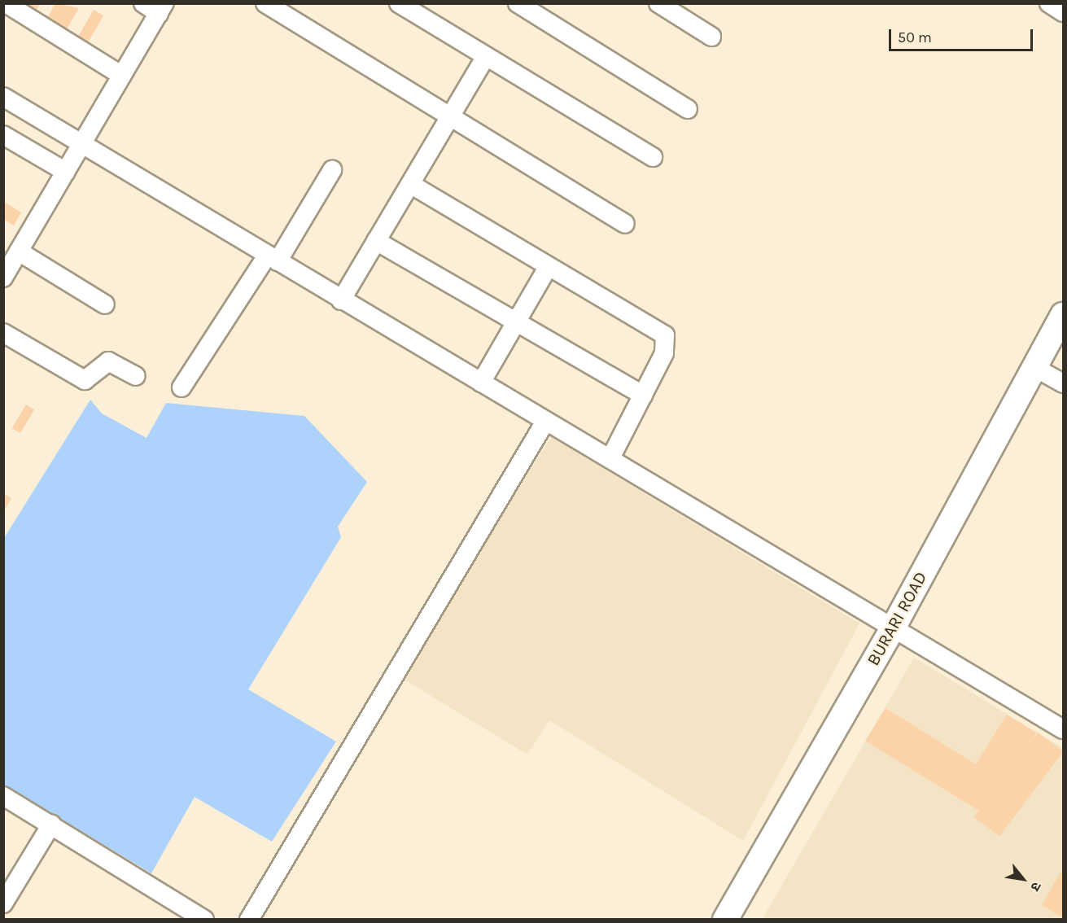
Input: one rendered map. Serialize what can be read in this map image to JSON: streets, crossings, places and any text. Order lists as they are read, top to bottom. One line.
{"streets":{"main road":["BURARI ROAD"]},"scale_bar":"50 m","north":"bottom right"}
